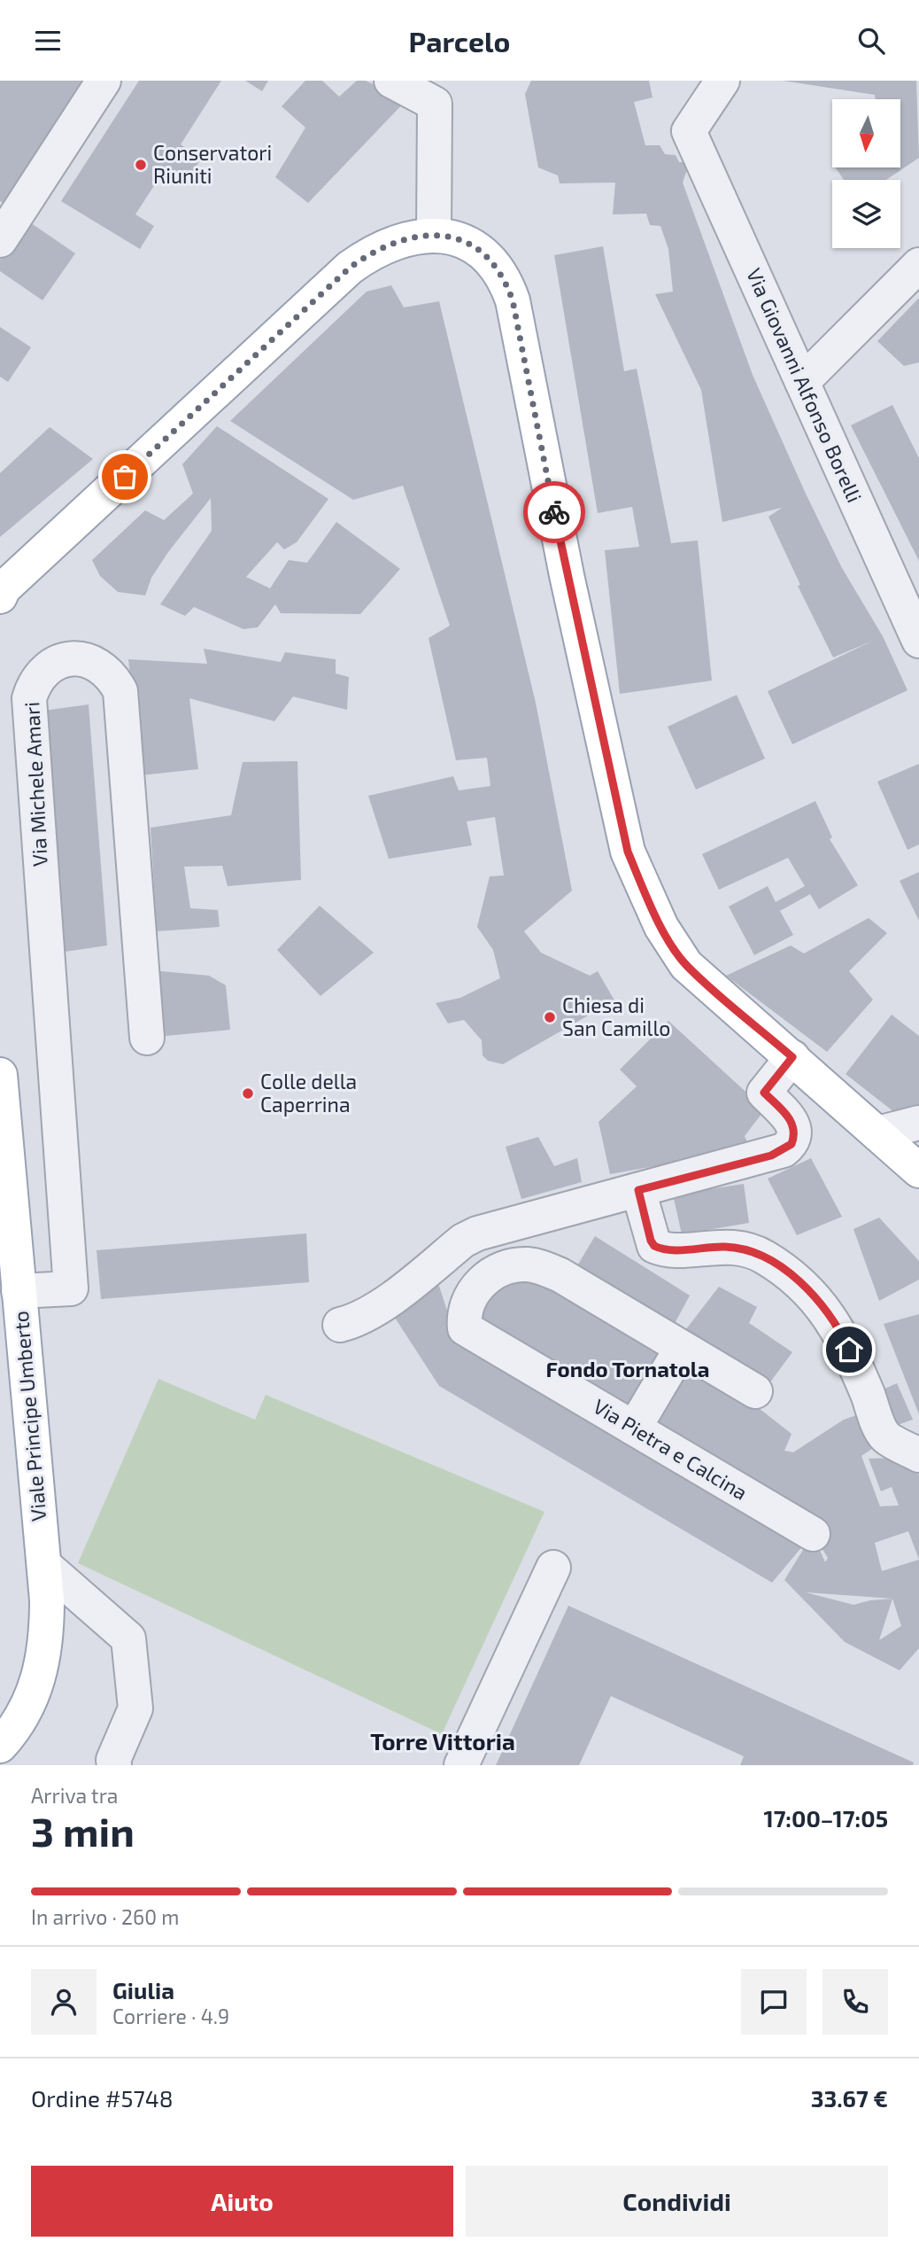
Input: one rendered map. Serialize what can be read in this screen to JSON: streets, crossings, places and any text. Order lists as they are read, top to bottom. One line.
{"streets":{"main road":["Viale Principe Umberto"],"street":["Via Giovanni Alfonso Borelli","Via Michele Amari","Via Pietra e Calcina"]},"crossings":[["Via Michele Amari","Viale Principe Umberto"]],"districts":["Fondo Tornatola","Torre Vittoria"],"places":["Conservatori Riuniti","Chiesa di San Camillo","Colle della Caperrina"],"north":"bottom","page":{"header":"Parcelo","heading":["3 min","Arriva tra","17:00–17:05"],"panel":["Giulia","Corriere · 4.9","Ordine #5748","33.67 €"],"bar":"In arrivo · 260 m","buttons":["Aiuto","Condividi"]}}
